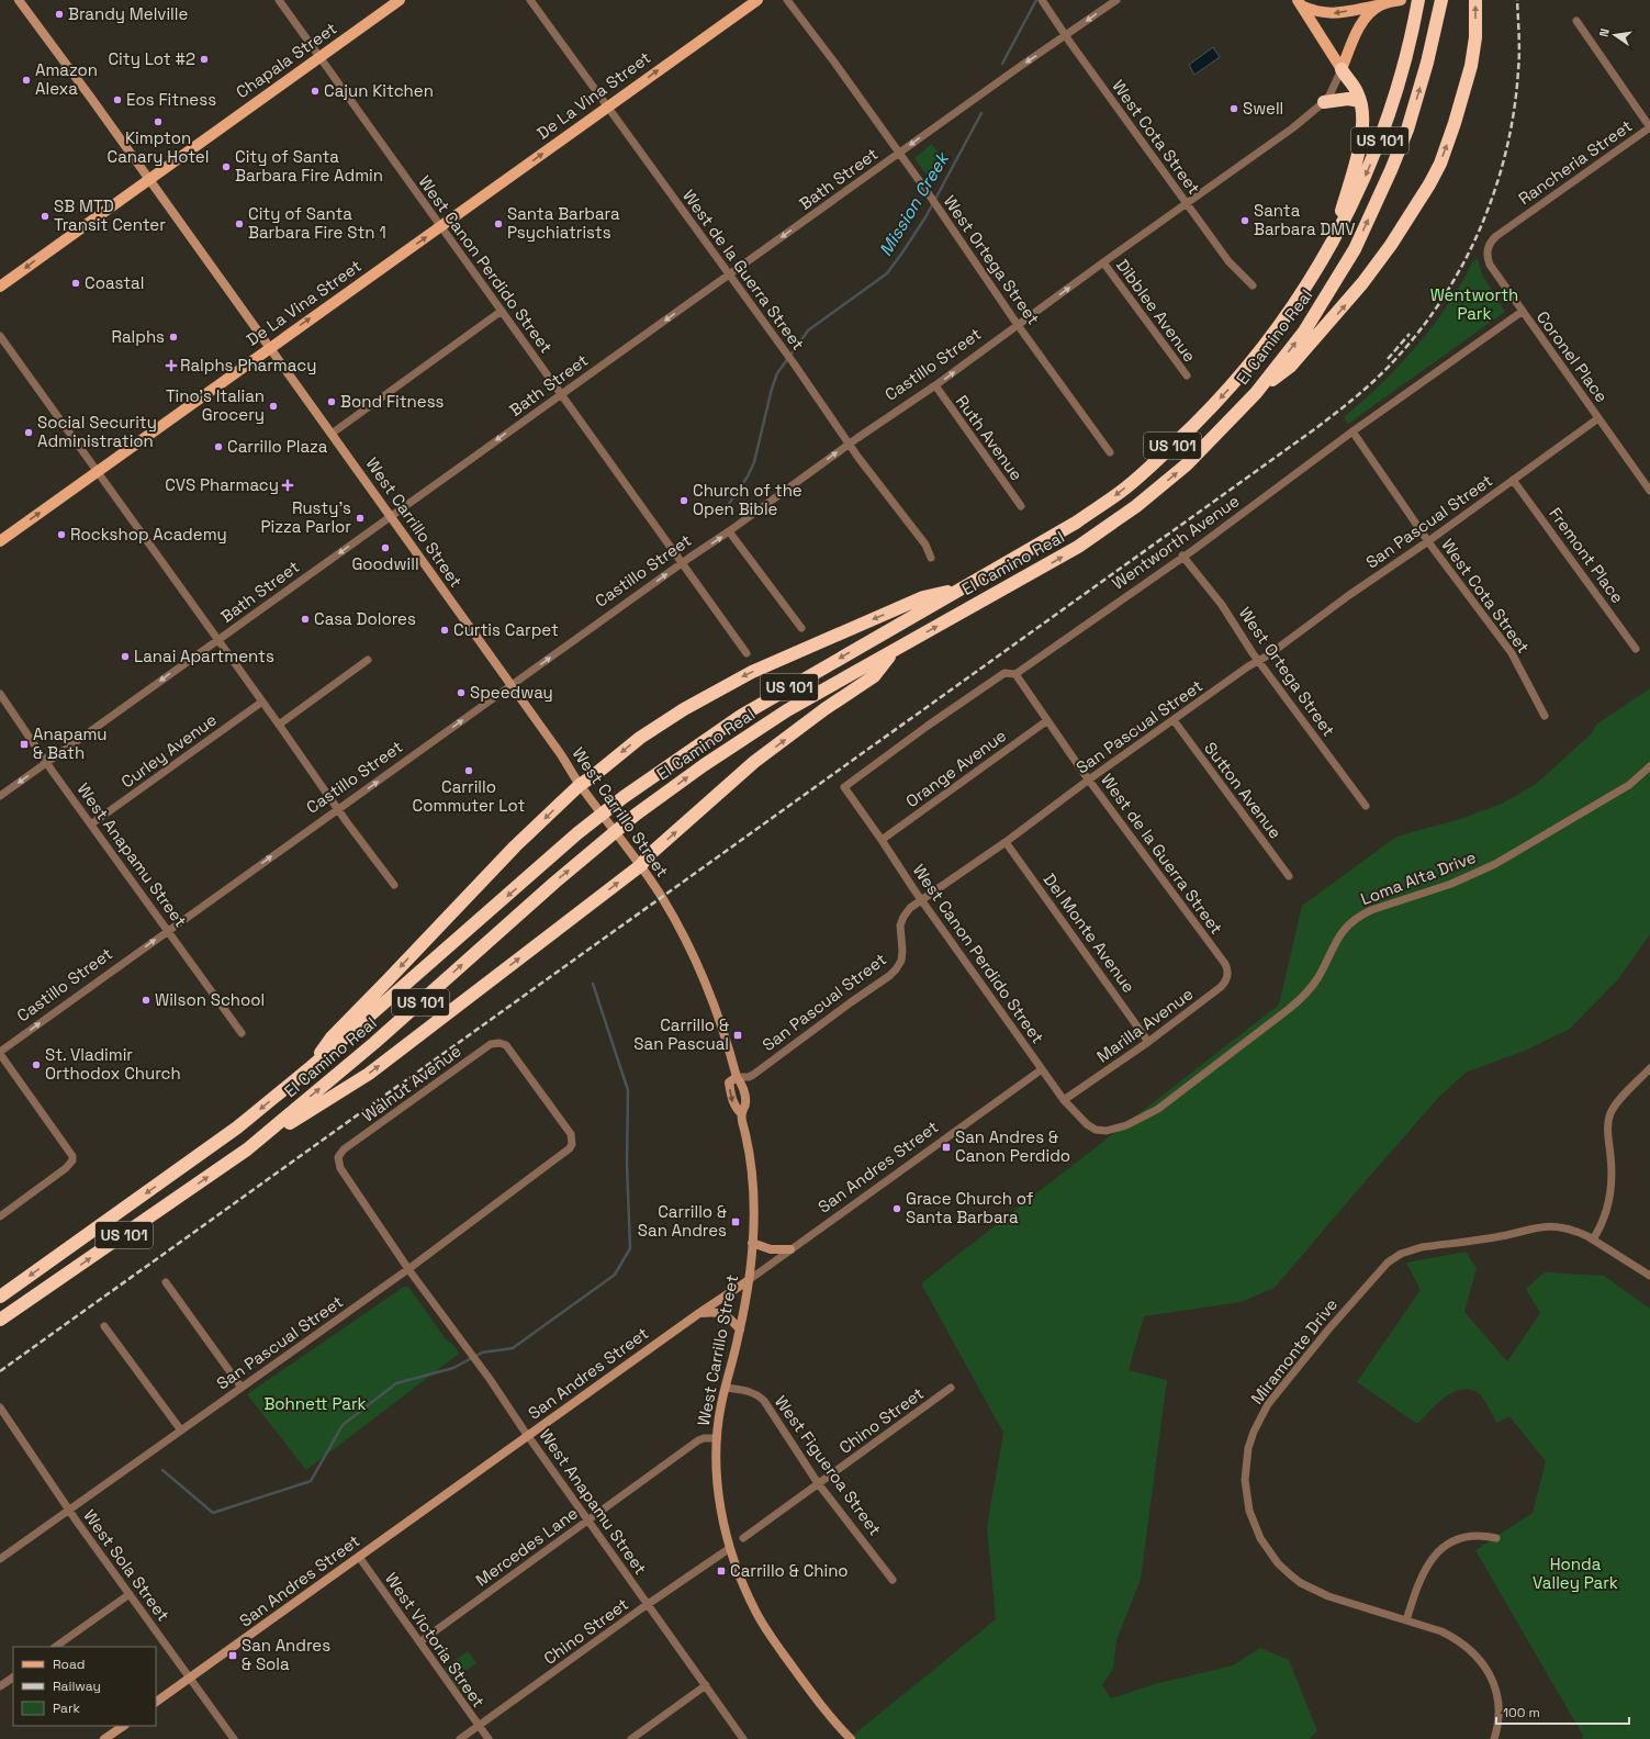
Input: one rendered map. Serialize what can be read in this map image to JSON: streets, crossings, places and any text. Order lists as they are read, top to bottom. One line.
{"streets":{"highway":["US 101","El Camino Real"],"main road":["Chapala Street","De La Vina Street","Castillo Street","West Carrillo Street","San Andres Street"],"street":["West Cota Street","Rancheria Street","Bath Street","West Ortega Street","West Canon Perdido Street","West de la Guerra Street","Dibblee Avenue","Coronel Place","Ruth Avenue","San Pascual Street","Wentworth Avenue","Fremont Place","Curley Avenue","Orange Avenue","Sutton Avenue","West Anapamu Street","Loma Alta Drive","Del Monte Avenue","Marilla Avenue","Walnut Avenue","Miramonte Drive","Chino Street","West Figueroa Street","Mercedes Lane","West Sola Street","West Victoria Street"]},"crossings":[["Chapala Street","West Canon Perdido Street"],["Chapala Street","West Carrillo Street"],["De La Vina Street","West Canon Perdido Street"],["De La Vina Street","West de la Guerra Street"],["De La Vina Street","West Carrillo Street"],["West Cota Street","Bath Street"],["West Cota Street","Castillo Street"],["West Cota Street","San Pascual Street"],["West Cota Street","Wentworth Avenue"],["Rancheria Street","Coronel Place"],["Bath Street","West Ortega Street"],["Bath Street","West Canon Perdido Street"],["Bath Street","West de la Guerra Street"],["Bath Street","West Carrillo Street"],["Bath Street","West Anapamu Street"],["West Ortega Street","Castillo Street"],["West Ortega Street","San Pascual Street"],["West Ortega Street","Wentworth Avenue"],["West Canon Perdido Street","Castillo Street"],["West Canon Perdido Street","San Pascual Street"],["West Canon Perdido Street","Wentworth Avenue"],["West Canon Perdido Street","Orange Avenue"],["West Canon Perdido Street","Loma Alta Drive"],["West Canon Perdido Street","Marilla Avenue"],["West Canon Perdido Street","San Andres Street"],["West de la Guerra Street","Castillo Street"],["West de la Guerra Street","San Pascual Street"],["West de la Guerra Street","Wentworth Avenue"],["West de la Guerra Street","Orange Avenue"],["West de la Guerra Street","Marilla Avenue"],["Dibblee Avenue","Castillo Street"],["Coronel Place","San Pascual Street"],["Coronel Place","Wentworth Avenue"],["Castillo Street","Ruth Avenue"],["Castillo Street","West Carrillo Street"],["Castillo Street","West Anapamu Street"],["San Pascual Street","West Carrillo Street"],["San Pascual Street","Fremont Place"],["San Pascual Street","Sutton Avenue"],["San Pascual Street","West Anapamu Street"],["San Pascual Street","Del Monte Avenue"],["San Pascual Street","Walnut Avenue"],["San Pascual Street","West Sola Street"],["West Carrillo Street","San Andres Street"],["West Carrillo Street","Chino Street"],["West Carrillo Street","West Figueroa Street"],["West Carrillo Street","Mercedes Lane"],["Curley Avenue","West Anapamu Street"],["West Anapamu Street","Walnut Avenue"],["West Anapamu Street","San Andres Street"],["West Anapamu Street","Chino Street"],["West Anapamu Street","Mercedes Lane"],["Del Monte Avenue","Marilla Avenue"],["San Andres Street","West Sola Street"],["San Andres Street","West Victoria Street"],["Chino Street","West Figueroa Street"],["Chino Street","West Victoria Street"],["Mercedes Lane","West Victoria Street"]],"one_way":["Chapala Street","De La Vina Street","Bath Street","Castillo Street"],"water":["Mission Creek"],"parks":["Wentworth Park","Bohnett Park","Honda Valley Park"],"places":{"other":["Brandy Melville","City Lot #2","Amazon Alexa","Cajun Kitchen","Eos Fitness","Swell","Kimpton Canary Hotel","City of Santa Barbara Fire Admin","SB MTD Transit Center","Santa Barbara DMV","City of Santa Barbara Fire Stn 1","Santa Barbara Psychiatrists","Coastal","Ralphs","Bond Fitness","Tino's Italian Grocery","Social Security Administration","Carrillo Plaza","Church of the Open Bible","Rusty's Pizza Parlor","Rockshop Academy","Goodwill","Casa Dolores","Curtis Carpet","Lanai Apartments","Speedway","Carrillo Commuter Lot","Wilson School","St. Vladimir Orthodox Church","Grace Church of Santa Barbara"],"health":["Ralphs Pharmacy","CVS Pharmacy"],"transit":["Anapamu & Bath","Carrillo & San Pascual","San Andres & Canon Perdido","Carrillo & San Andres","Carrillo & Chino","San Andres & Sola"]},"legend":["Road","Railway","Park"],"scale_bar":"100 m","north":"left"}
